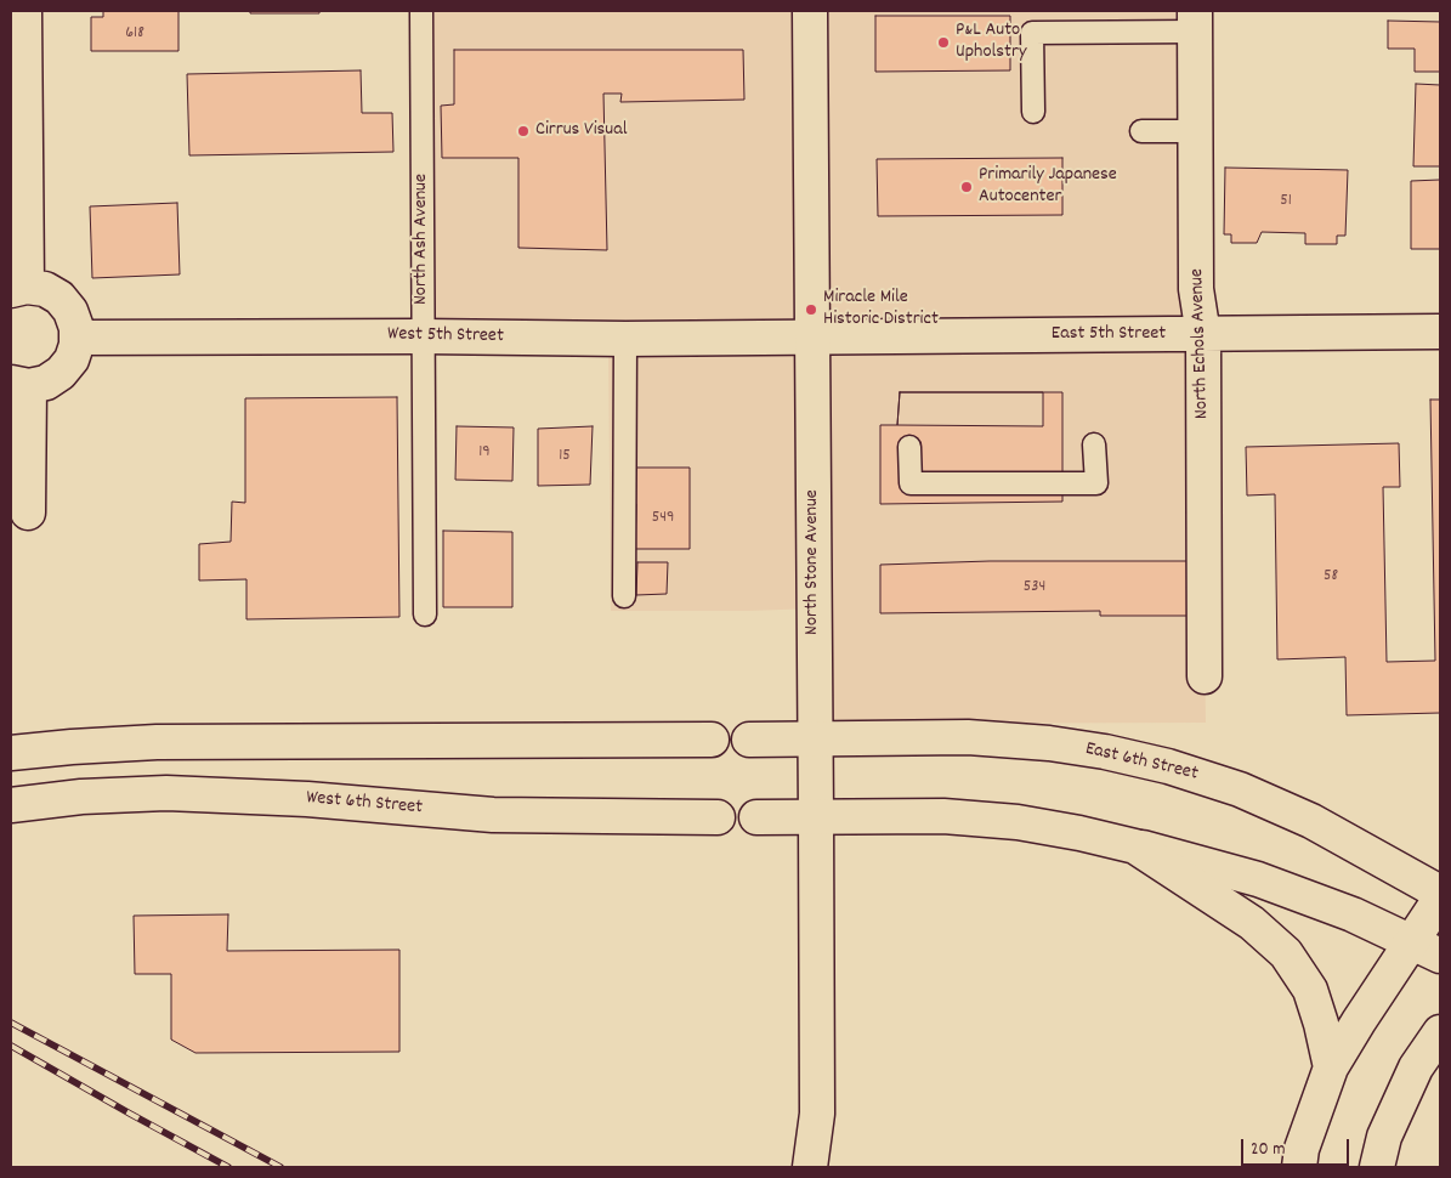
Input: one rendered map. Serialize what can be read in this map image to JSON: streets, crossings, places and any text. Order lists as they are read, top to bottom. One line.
{"streets":{"main road":["East 5th Street","West 5th Street","North Echols Avenue","North Stone Avenue","East 6th Street","West 6th Street"],"lane":["North Ash Avenue"]},"crossings":[["North Ash Avenue","West 5th Street"],["East 5th Street","West 5th Street"],["East 5th Street","North Echols Avenue"],["East 5th Street","North Stone Avenue"],["West 5th Street","North Stone Avenue"],["North Stone Avenue","East 6th Street"]],"places":["P&L Auto Upholstry","Cirrus Visual","Primarily Japanese Autocenter","Miracle Mile Historic District"],"house_numbers":["618","51","19","15","549","58","534"],"scale_bar":"20 m"}
